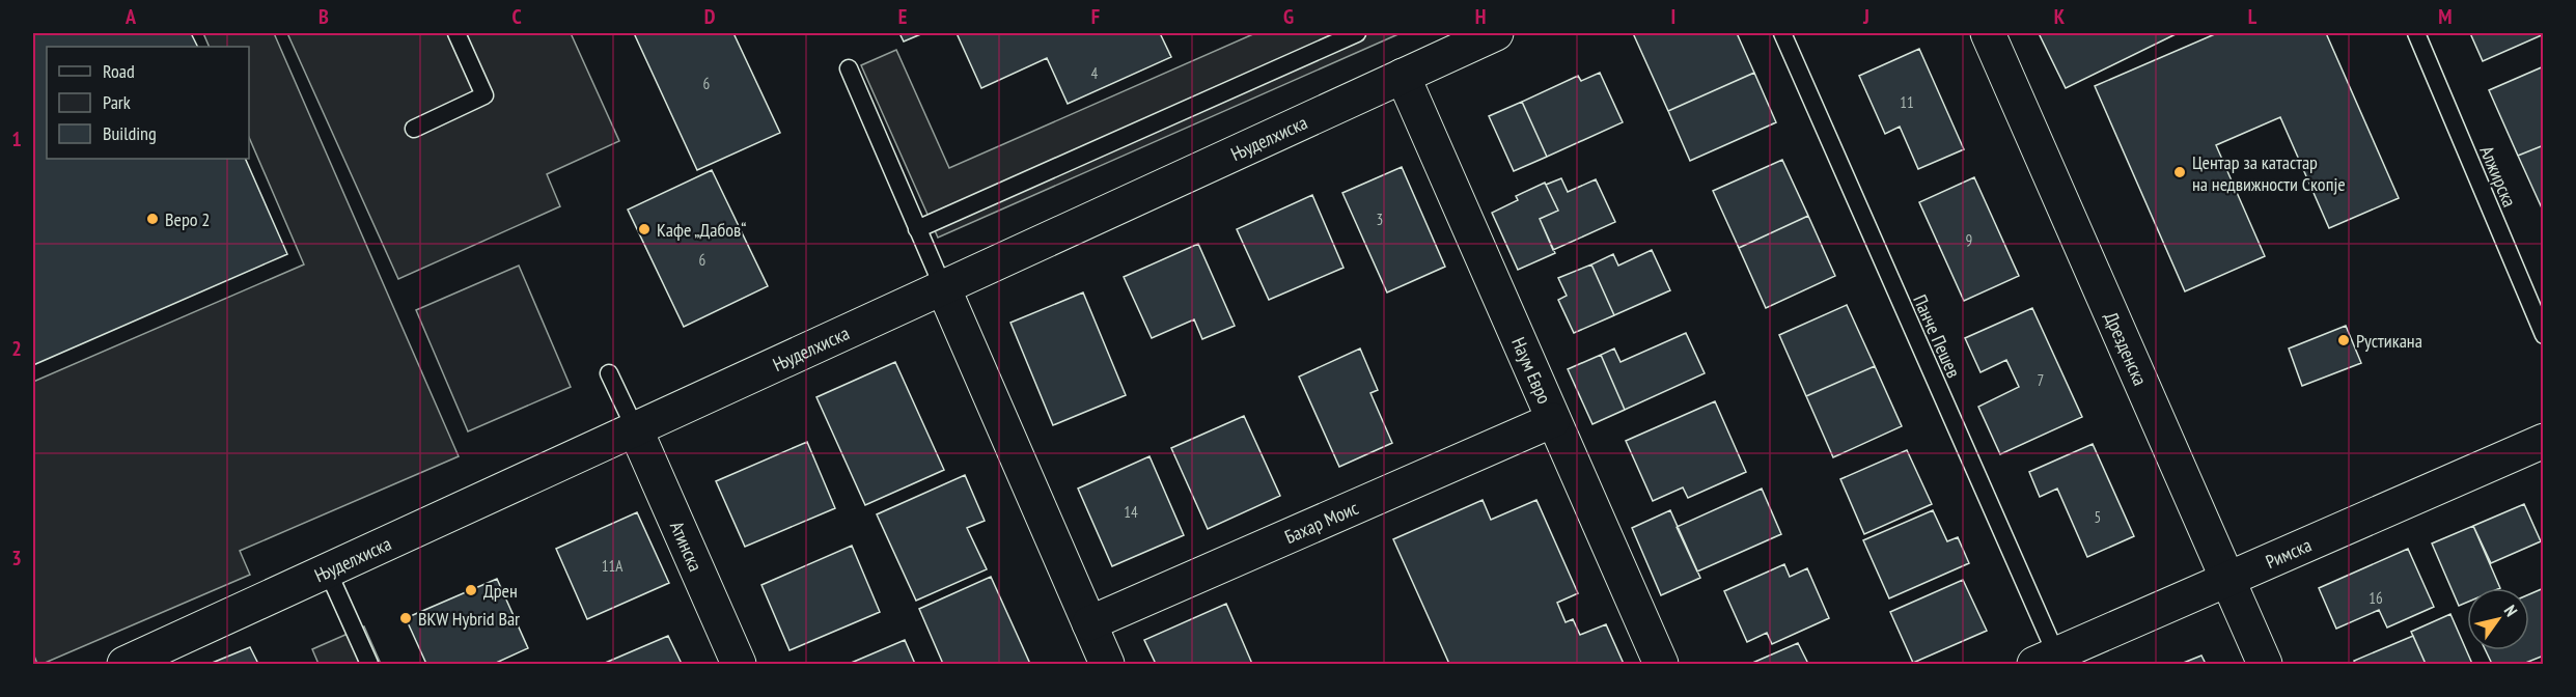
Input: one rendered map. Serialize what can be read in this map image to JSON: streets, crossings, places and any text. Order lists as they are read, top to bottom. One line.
{"streets":{"street":["Њуделхиска","Дрезденска","Наум Евро","Бахар Моис","Атинска","Римска"],"lane":["Алжирска","Панче Пешев"]},"crossings":[["Њуделхиска","Наум Евро"],["Њуделхиска","Атинска"],["Панче Пешев","Римска"],["Дрезденска","Римска"],["Наум Евро","Бахар Моис"]],"places":["Центар за катастар на недвижности Скопје","Веро 2","Кафе „Дабов“","Рустикана","Дрен","BKW Hybrid Bar"],"house_numbers":["4","6","11","3","9","6","7","14","5","11А","16"],"legend":["Road","Park","Building"],"north":"top right","grid":{"columns":["A","B","C","D","E","F","G","H","I","J","K","L","M"],"rows":["1","2","3"]}}
